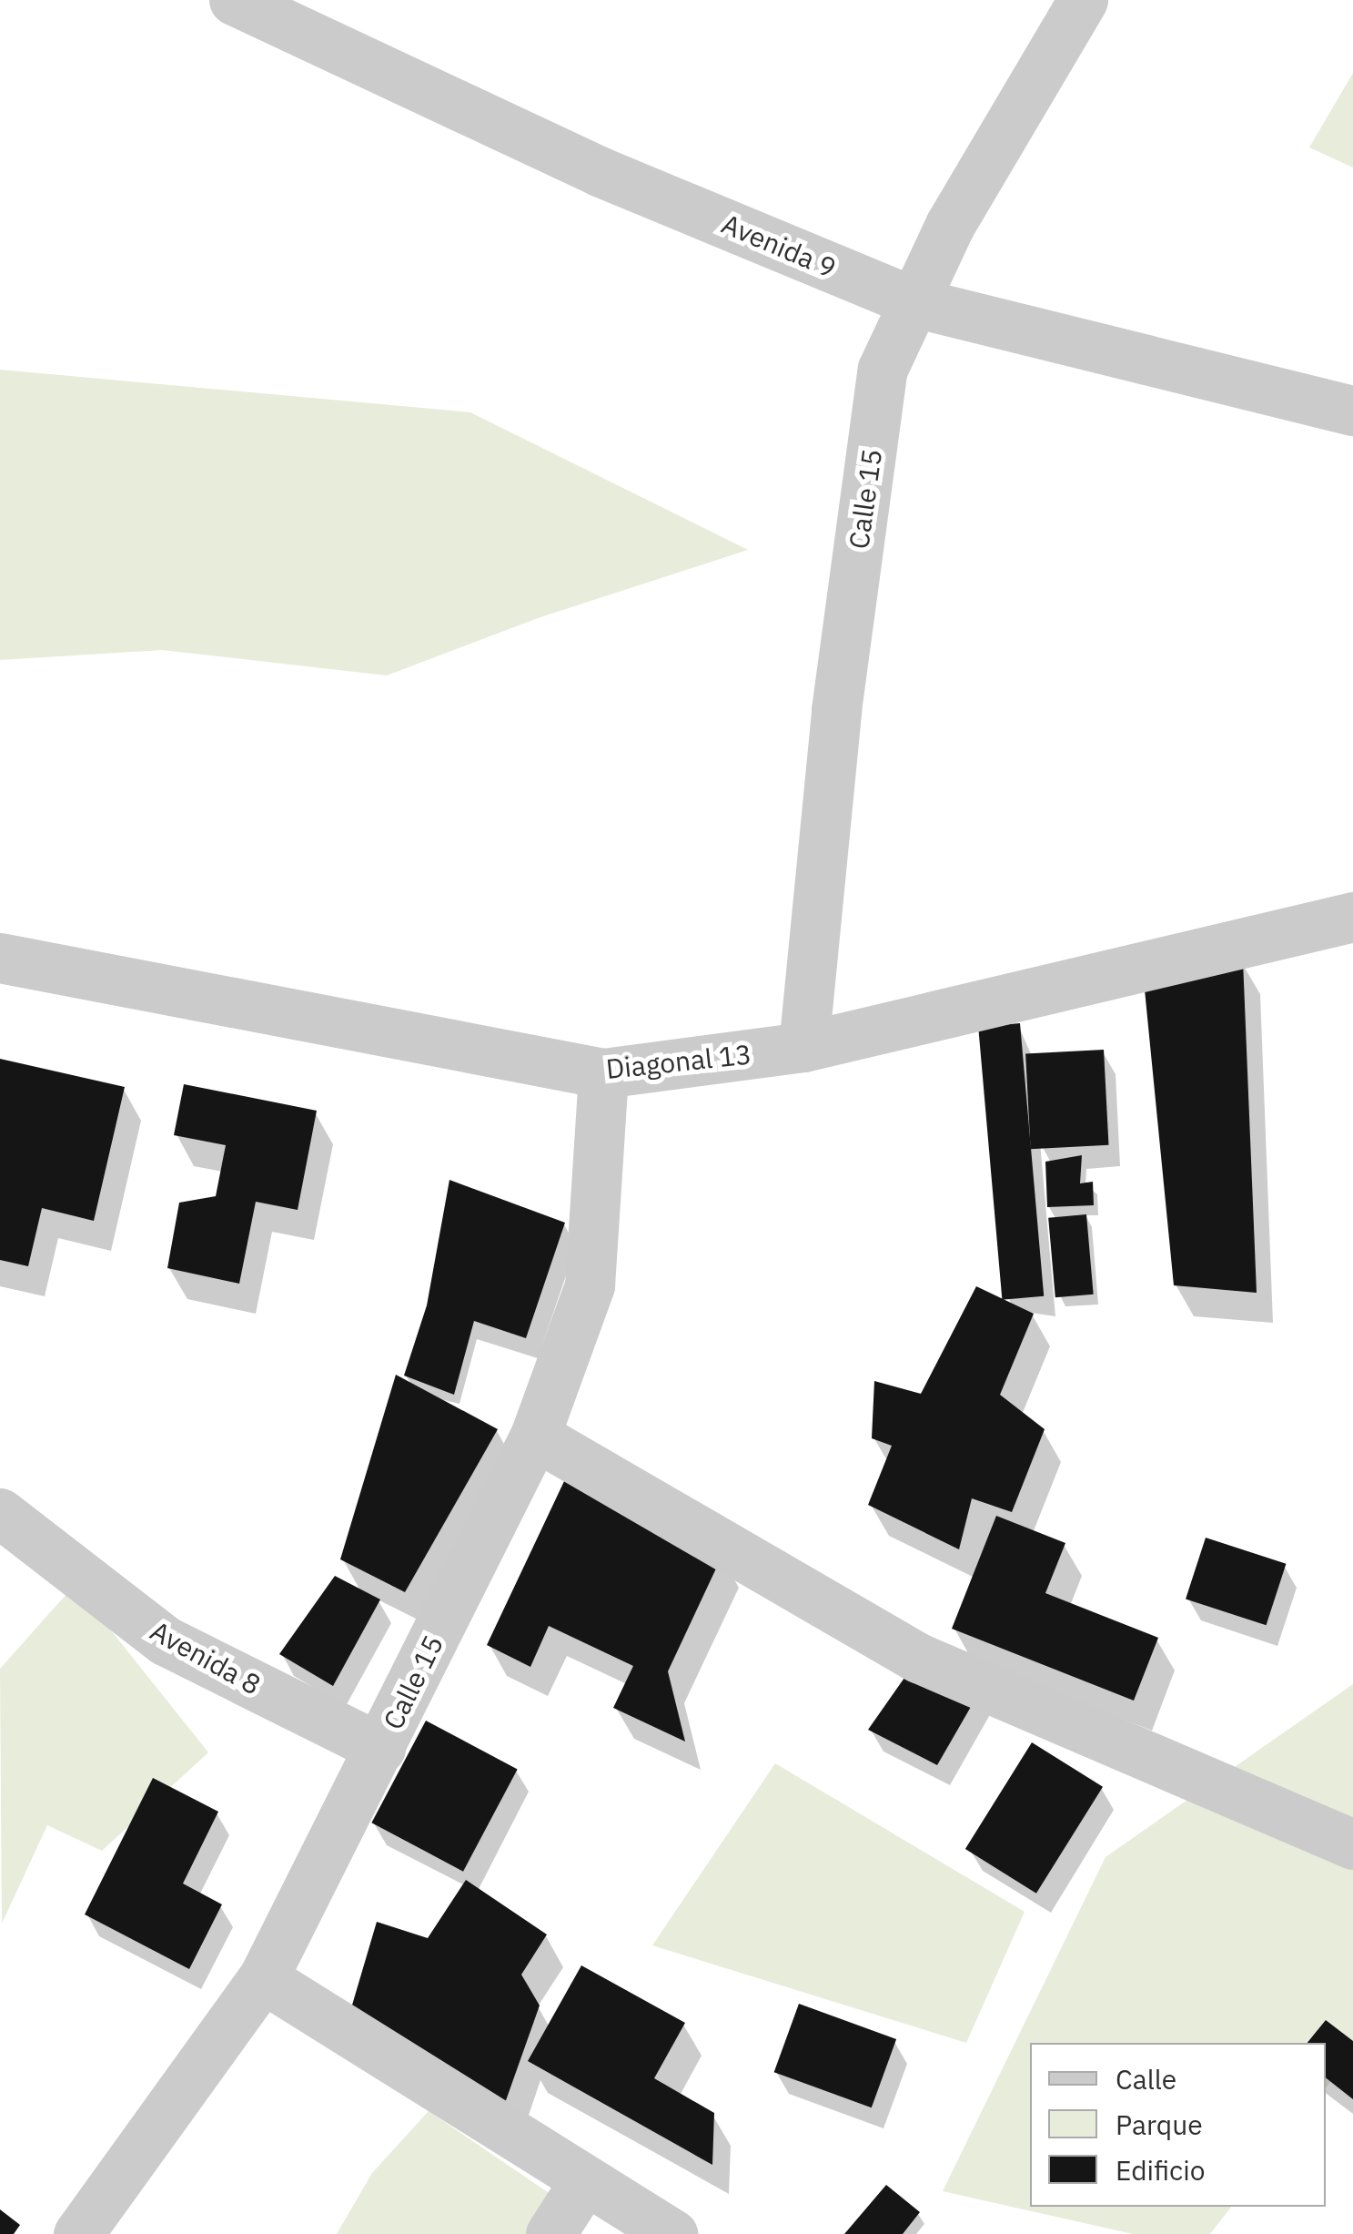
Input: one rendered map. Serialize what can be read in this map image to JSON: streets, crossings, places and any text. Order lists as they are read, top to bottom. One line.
{"streets":{"street":["Avenida 9","Calle 15","Diagonal 13","Avenida 8"]},"crossings":[["Avenida 9","Calle 15"],["Calle 15","Diagonal 13"],["Calle 15","Avenida 8"]],"legend":["Calle","Parque","Edificio"]}
